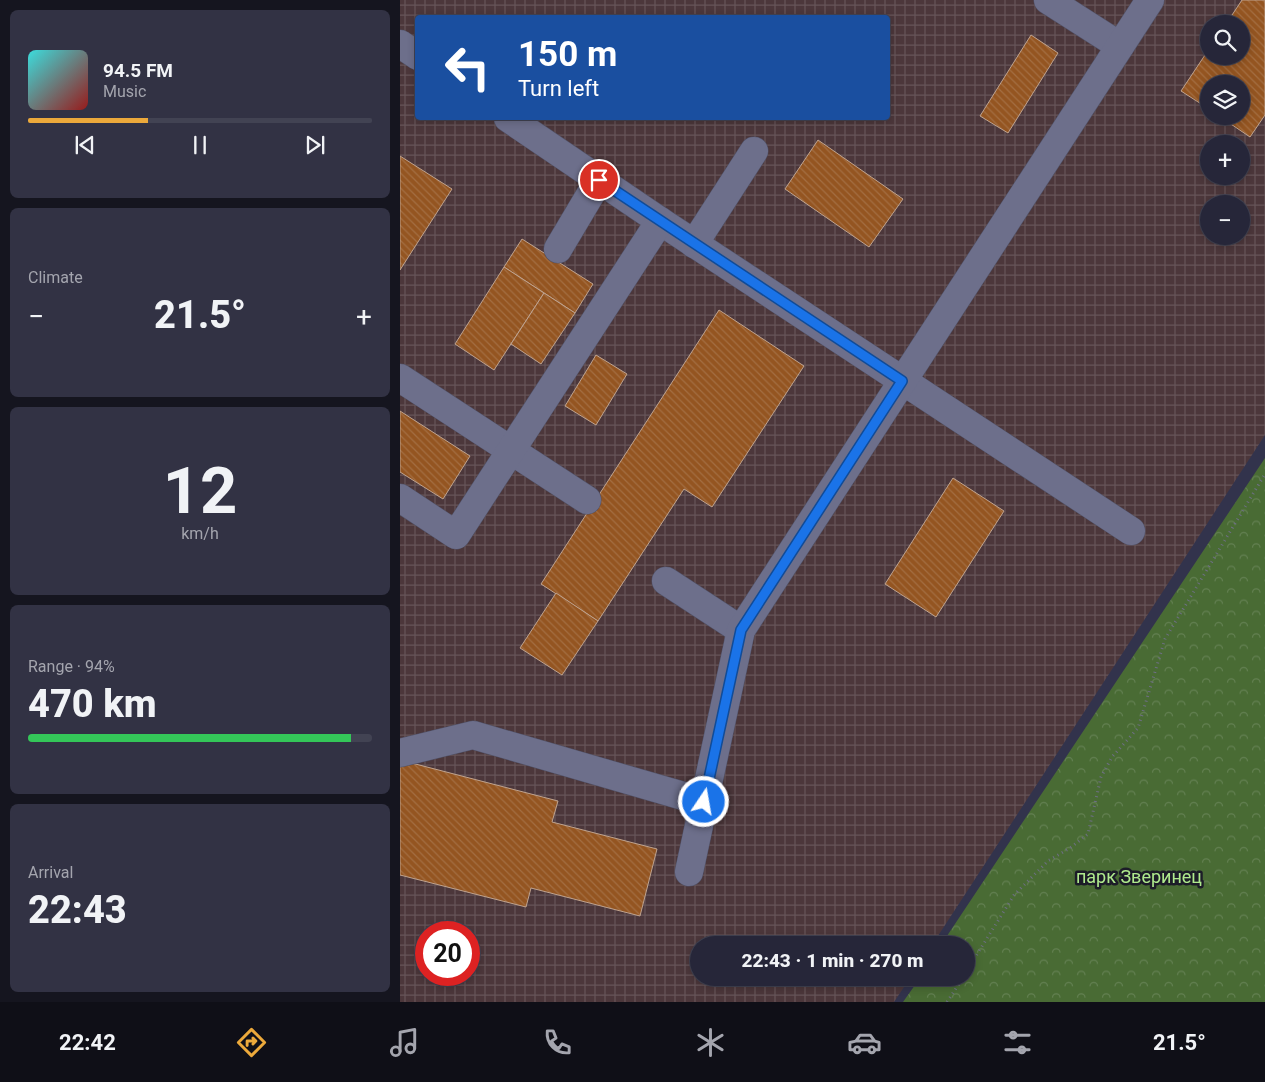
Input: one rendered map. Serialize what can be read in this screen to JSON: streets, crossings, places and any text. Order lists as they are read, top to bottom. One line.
{"parks":["парк Зверинец"],"page":{"map_buttons":["+","−"],"turn":["150 m","Turn left"],"song":["94.5 FM","Music"],"tile":["Climate",["12","km/h"],["Range · 94%","470 km"],["Arrival","22:43"]],"heat":["−","21.5°","+"],"limit":"20","trip":"22:43 · 1 min · 270 m","tabs":["22:42","21.5°"]}}
